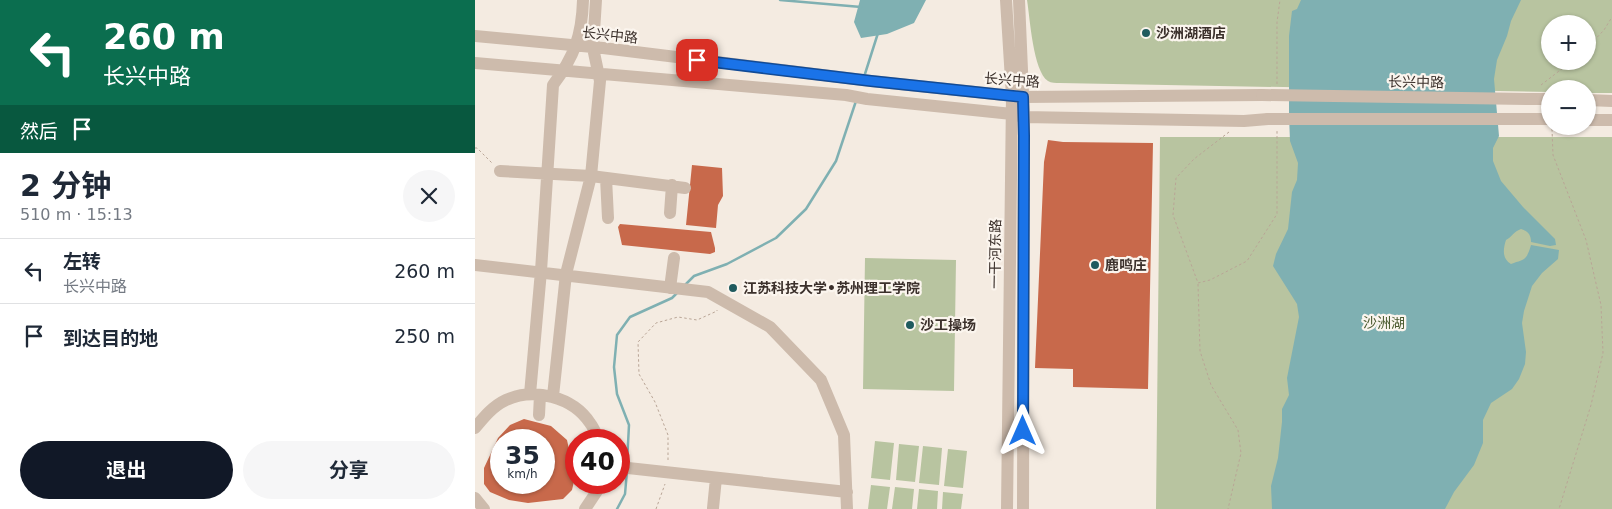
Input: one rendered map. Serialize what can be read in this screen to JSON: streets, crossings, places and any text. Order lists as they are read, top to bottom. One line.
{"streets":{"street":["长兴中路","一干河东路"]},"crossings":[["长兴中路","一干河东路"]],"parks":["沙洲湖"],"places":["沙洲湖酒店","鹿鸣庄","江苏科技大学•苏州理工学院","沙工操场"],"page":{"turn":["260 m","长兴中路"],"map_buttons":["+","−"],"then":"然后","heading":["2 分钟","510 m · 15:13"],"list":[{"name":"左转","note":"长兴中路","value":"260 m"},{"name":"到达目的地","value":"250 m"}],"speed":"35 km/h","limit":"40","buttons":["退出","分享"]}}
